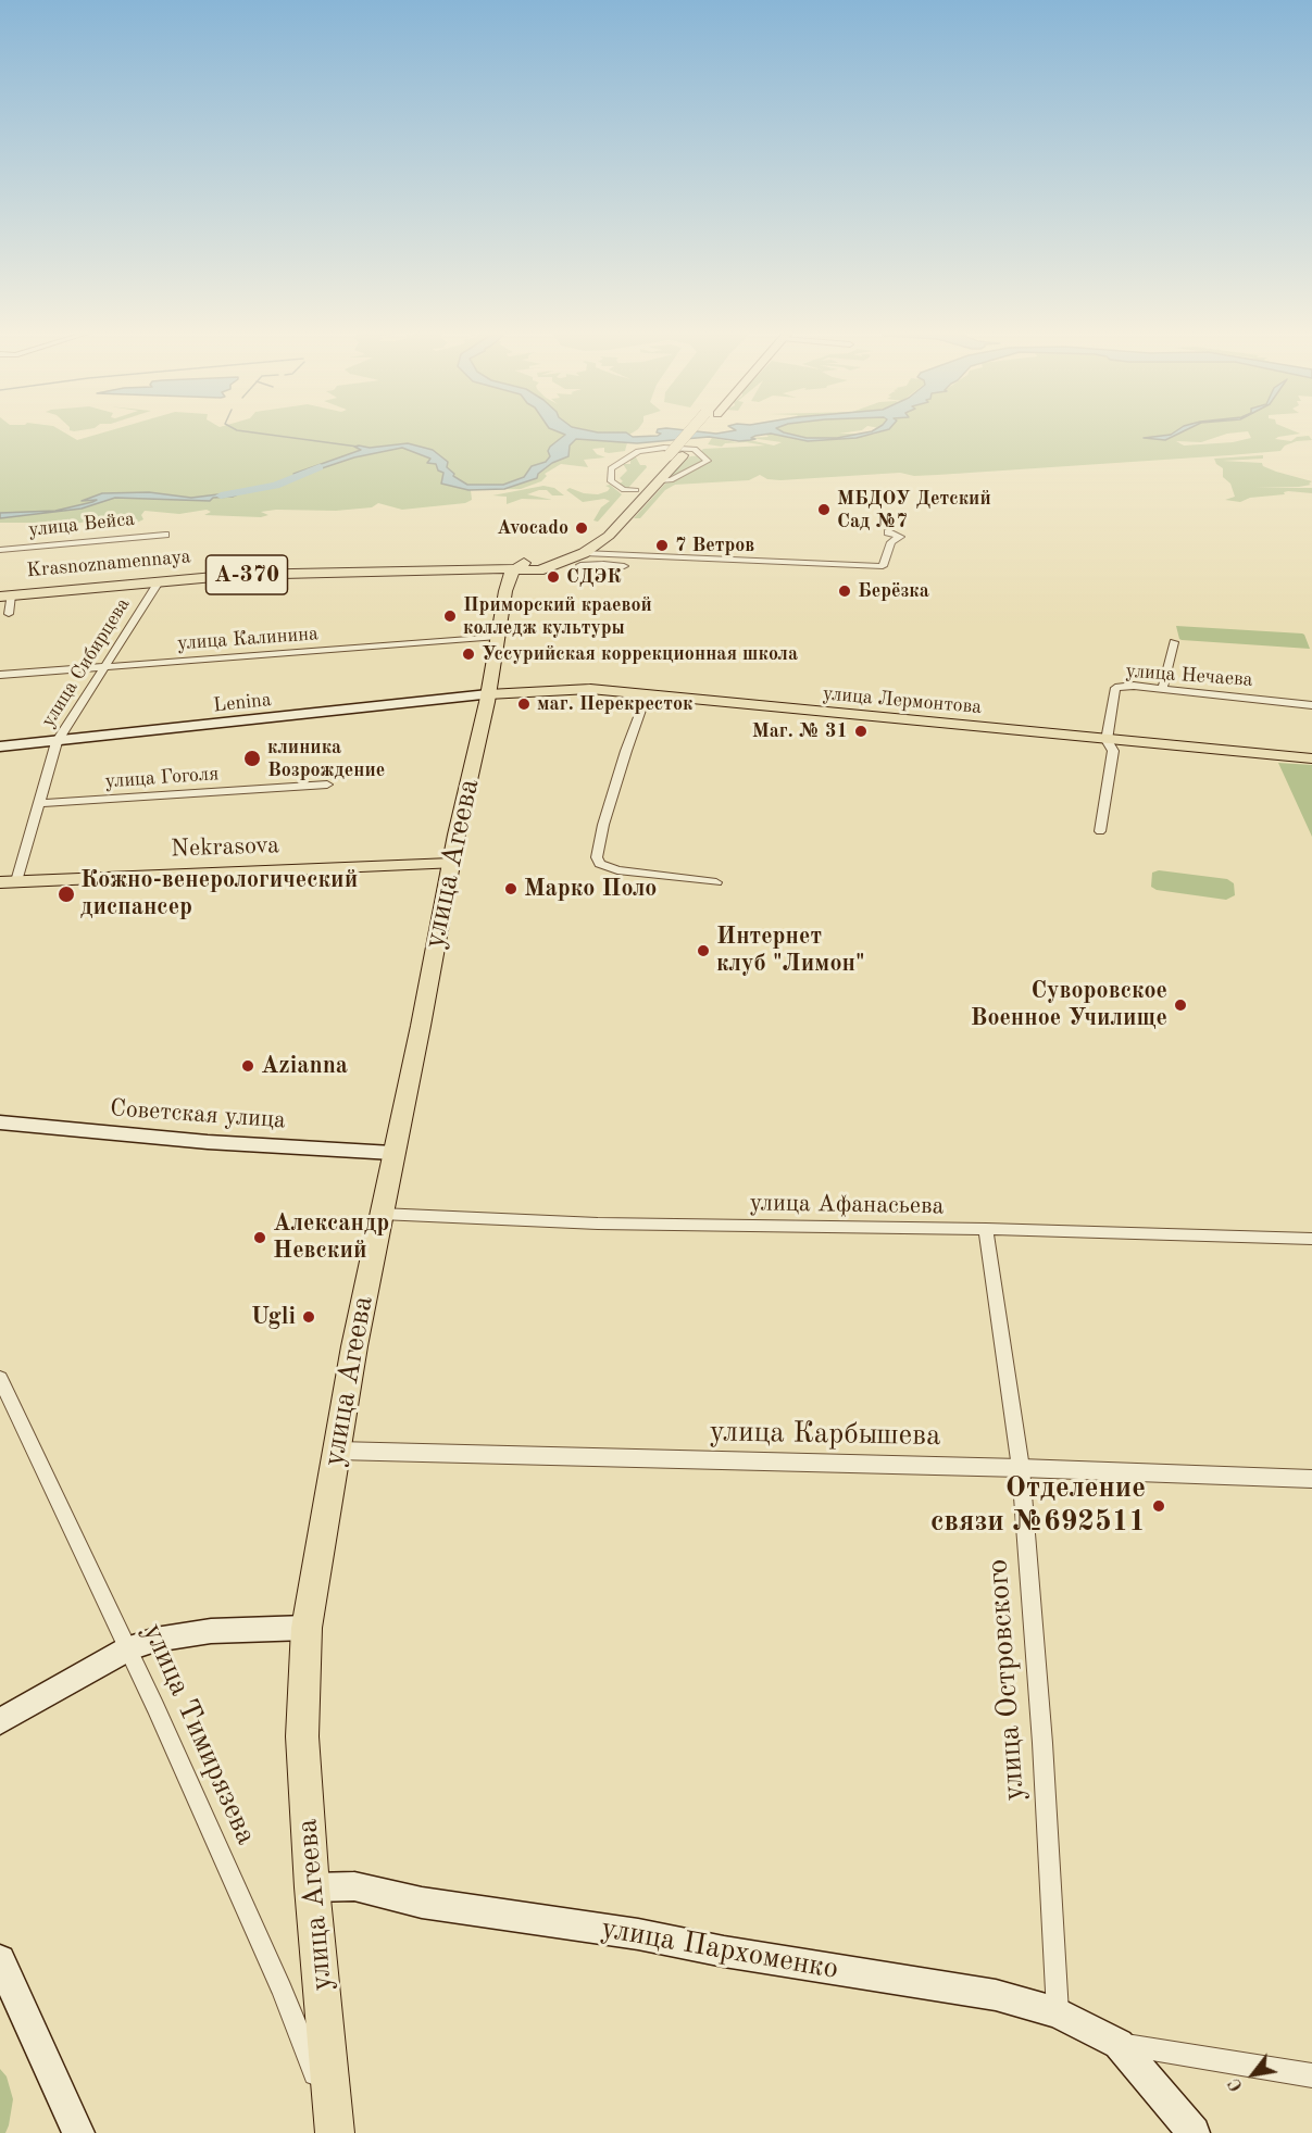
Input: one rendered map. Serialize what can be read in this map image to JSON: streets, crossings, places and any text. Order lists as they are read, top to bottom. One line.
{"streets":{"highway":["Krasnoznamennaya","А-370","улица Агеева"],"main road":["улица Лермонтова","Lenina","Nekrasova","Советская улица","улица Пархоменко"],"street":["улица Вейса","улица Калинина","улица Сибирцева","улица Нечаева","улица Гоголя","улица Афанасьева","улица Карбышева","улица Островского","улица Тимирязева"]},"crossings":[["Krasnoznamennaya","А-370"],["Krasnoznamennaya","улица Сибирцева"],["А-370","улица Сибирцева"],["А-370","улица Агеева"],["улица Калинина","улица Сибирцева"],["улица Калинина","улица Агеева"],["улица Сибирцева","Lenina"],["улица Сибирцева","улица Гоголя"],["улица Сибирцева","Nekrasova"],["улица Нечаева","улица Лермонтова"],["улица Лермонтова","Lenina"],["улица Лермонтова","улица Агеева"],["Lenina","улица Агеева"],["Nekrasova","улица Агеева"],["улица Агеева","Советская улица"],["улица Агеева","улица Афанасьева"],["улица Агеева","улица Карбышева"],["улица Агеева","улица Тимирязева"],["улица Агеева","улица Пархоменко"],["улица Афанасьева","улица Островского"],["улица Карбышева","улица Островского"],["улица Островского","улица Пархоменко"]],"places":["МБДОУ Детский Сад №7","Avocado","7 Ветров","СДЭК","Берёзка","Приморский краевой колледж культуры","Уссурийская коррекционная школа","маг. Перекресток","Маг. № 31","клиника Возрождение","Марко Поло","Кожно-венерологический диспансер","Интернет клуб \"Лимон\"","Суворовское Военное Училище","Azianna","Александр Невский","Ugli","Отделение связи №692511"],"north":"bottom left"}
